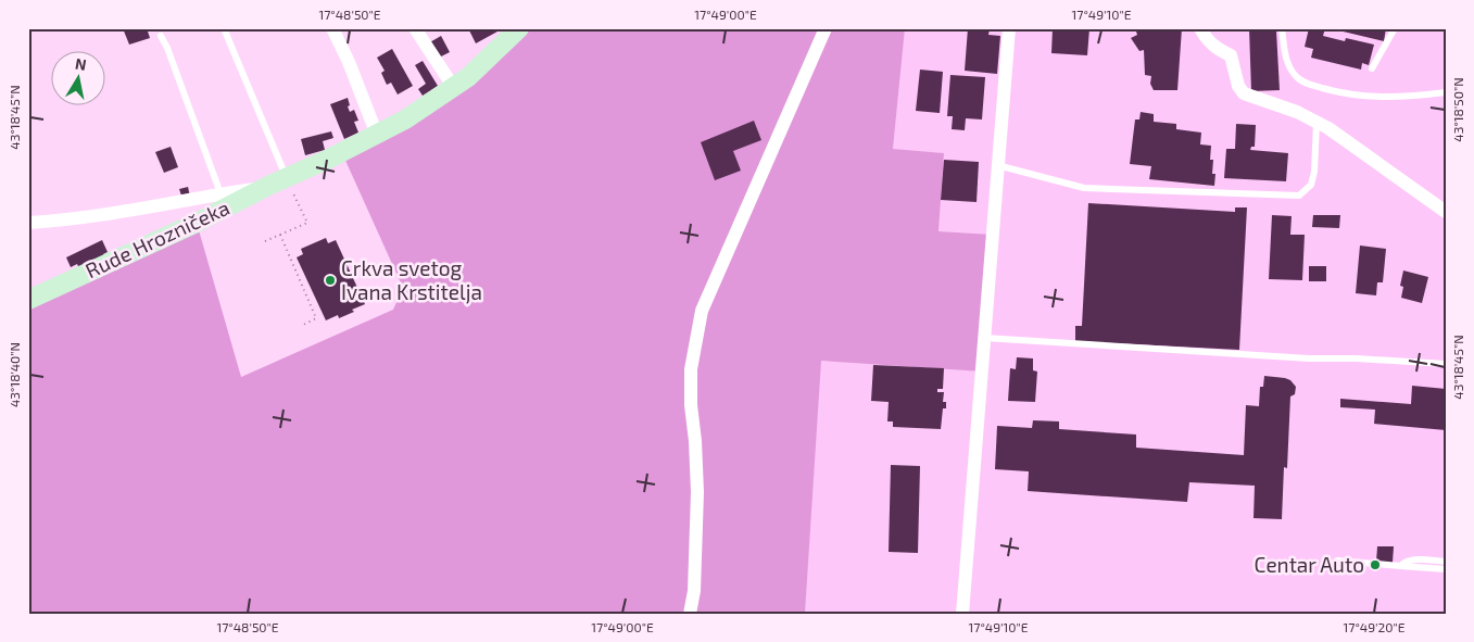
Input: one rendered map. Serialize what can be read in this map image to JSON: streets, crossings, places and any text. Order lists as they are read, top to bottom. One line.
{"streets":{"street":["Rude Hrozničeka"]},"places":["Crkva svetog Ivana Krstitelja","Centar Auto"],"north":"top","coordinates":["17°48'50\"E","17°49'00\"E","17°49'10\"E","43°18'50\"N","43°18'45\"N","43°18'40\"N","17°49'20\"E"]}
